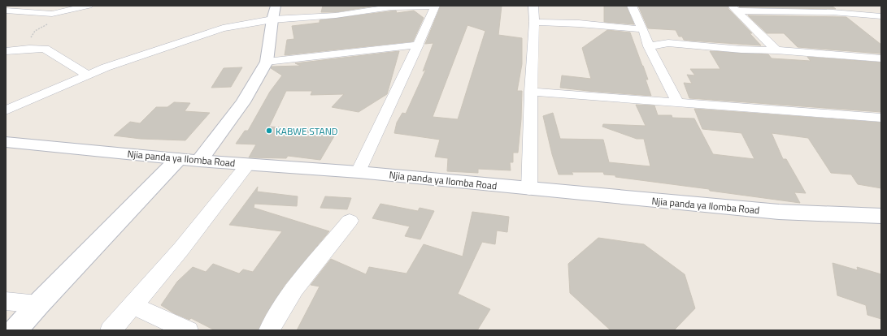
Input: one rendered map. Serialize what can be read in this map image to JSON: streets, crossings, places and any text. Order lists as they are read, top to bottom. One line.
{"streets":{"street":["Njia panda ya Ilomba Road"]},"places":["KABWE STAND"]}
